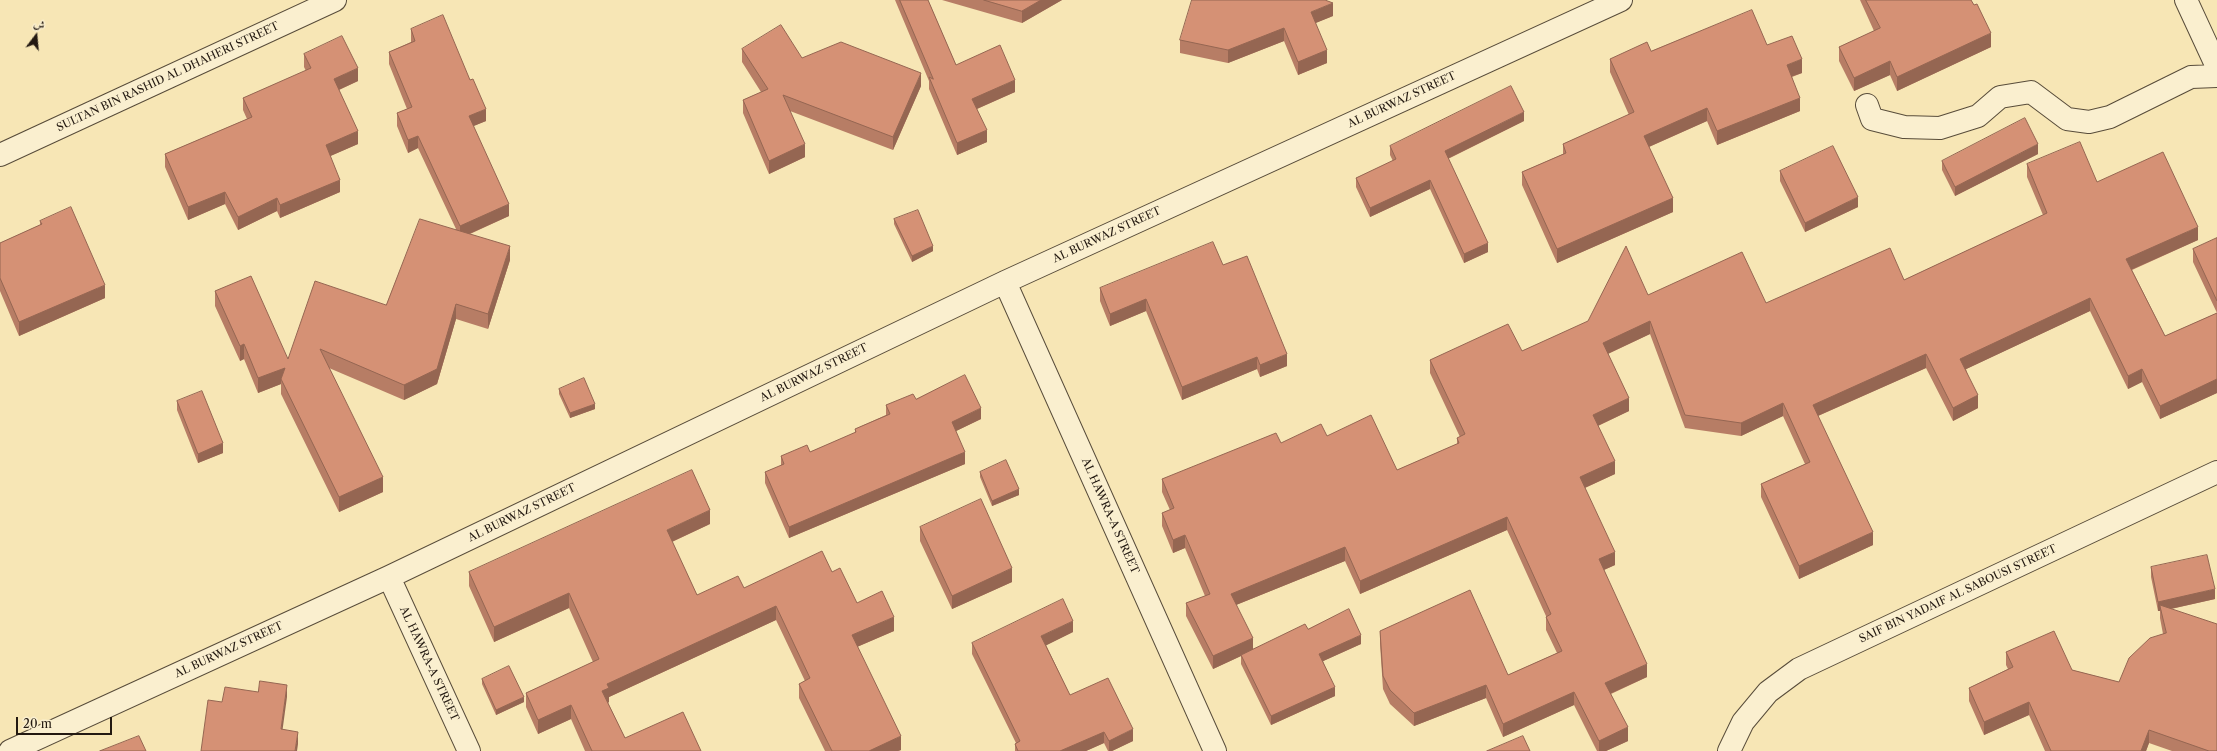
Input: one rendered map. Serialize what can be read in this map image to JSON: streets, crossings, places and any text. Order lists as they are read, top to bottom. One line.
{"streets":{"street":["SULTAN BIN RASHID AL DHAHERI STREET","AL BURWAZ STREET","AL HAWRA-A STREET","SAIF BIN YADAIF AL SABOUSI STREET"]},"crossings":[["AL BURWAZ STREET","AL HAWRA-A STREET"]],"scale_bar":"20 m","north":"top"}
